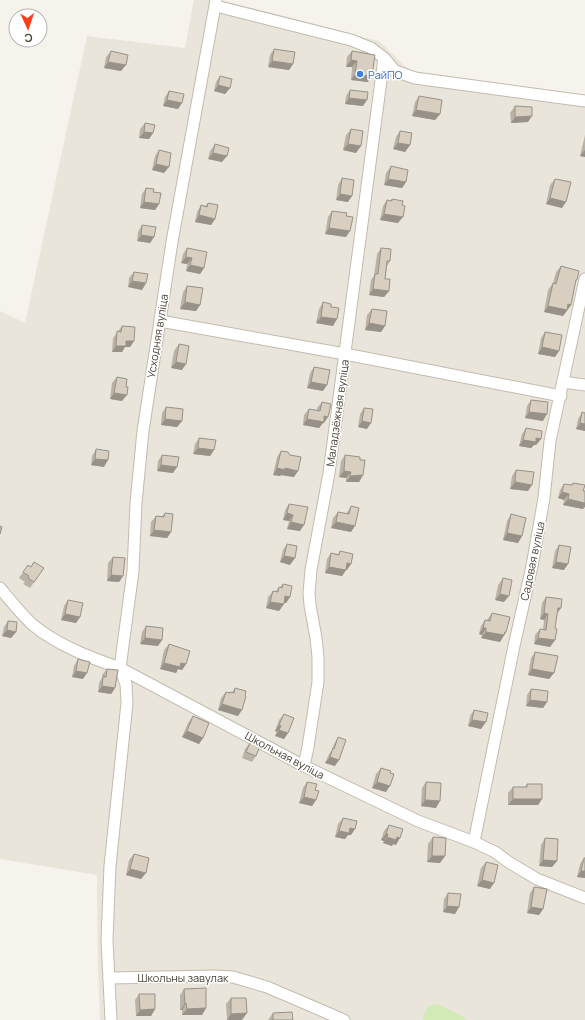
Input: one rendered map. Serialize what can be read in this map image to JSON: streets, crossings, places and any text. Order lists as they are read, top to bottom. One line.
{"streets":{"street":["Усходняя вуліца","Маладзёжная вуліца","Садовая вуліца","Школьная вуліца","Школьны завулак"]},"crossings":[["Усходняя вуліца","Школьная вуліца"],["Маладзёжная вуліца","Школьная вуліца"],["Садовая вуліца","Школьная вуліца"]],"places":["РайПО"],"north":"bottom"}
